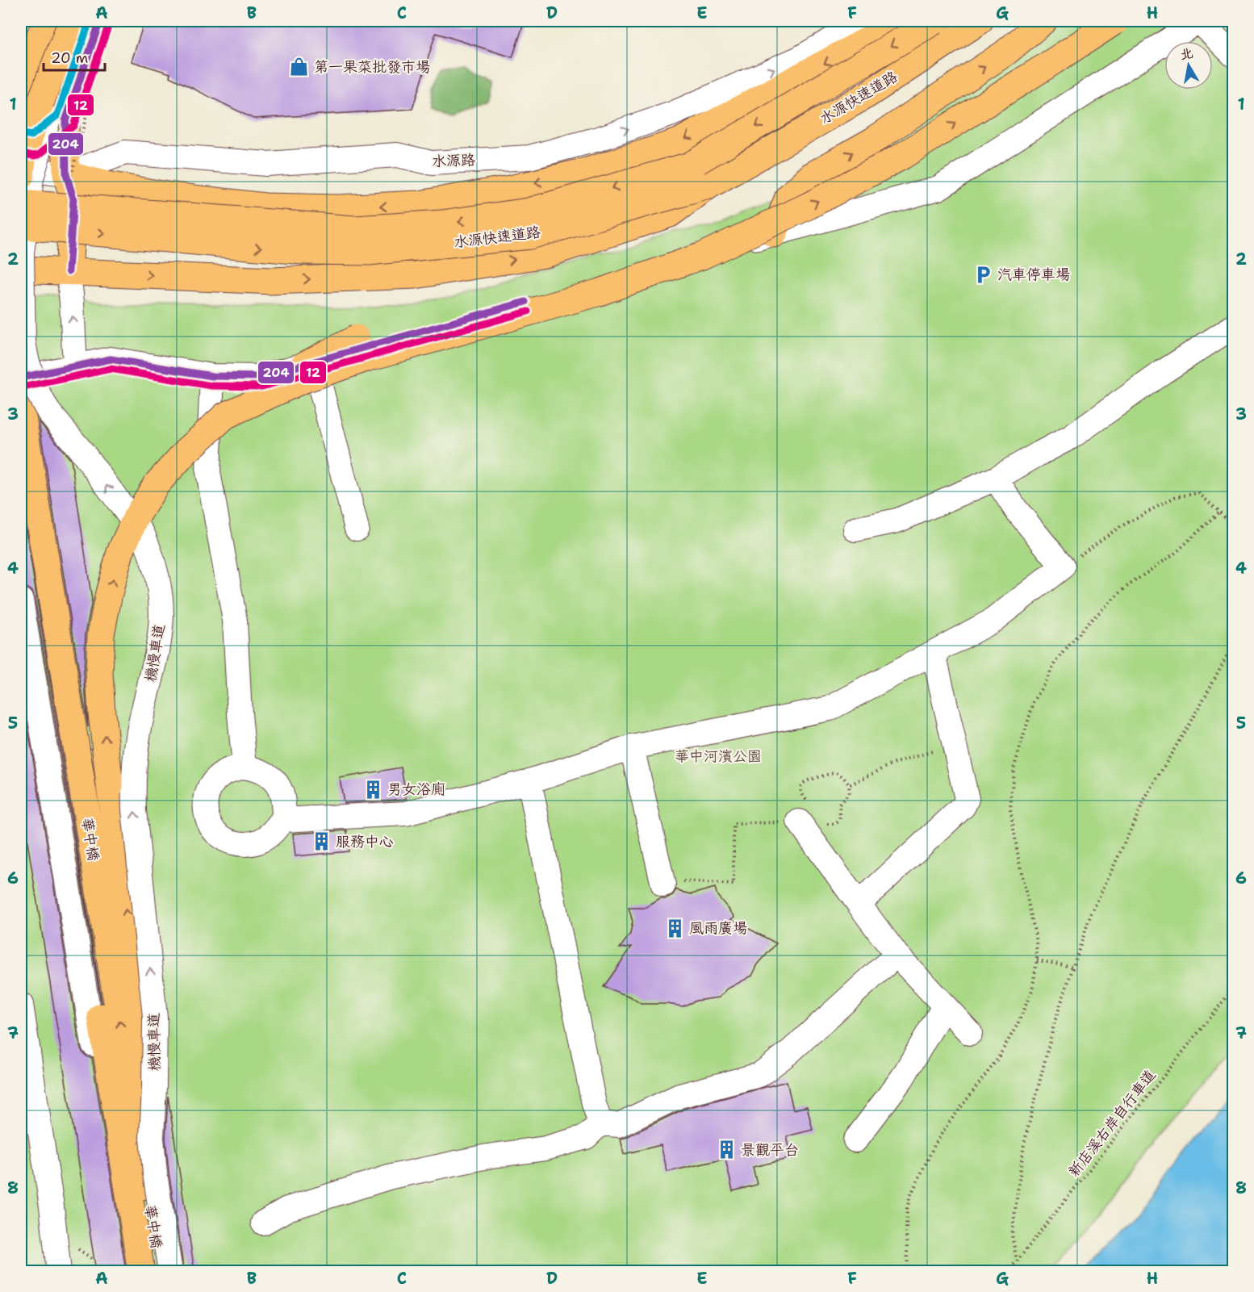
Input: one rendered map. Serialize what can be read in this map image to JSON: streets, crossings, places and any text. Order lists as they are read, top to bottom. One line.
{"streets":{"main road":["水源快速道路","華中橋"],"street":["水源路","機慢車道"],"path":["新店溪右岸自行車道"]},"parks":["華中河濱公園"],"places":{"shop":["第一果菜批發市場"],"parking":["汽車停車場"],"building":["男女浴廁","服務中心","風雨廣場","景觀平台"]},"lines":["transit line 204","transit line 12"],"scale_bar":"20 m","north":"top","grid":{"columns":["A","B","C","D","E","F","G","H"],"rows":["1","2","3","4","5","6","7","8"]}}
